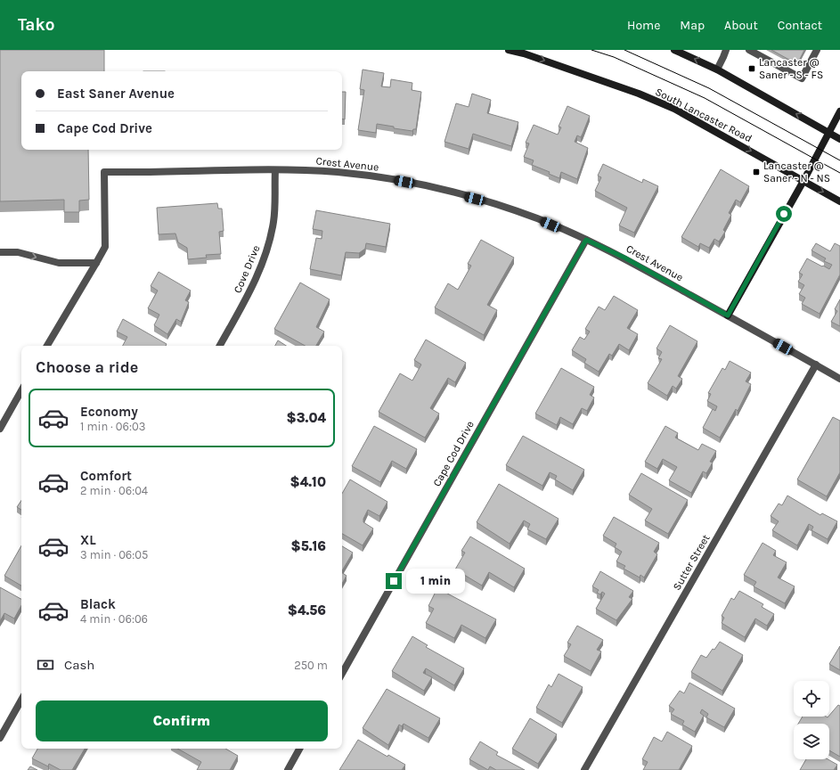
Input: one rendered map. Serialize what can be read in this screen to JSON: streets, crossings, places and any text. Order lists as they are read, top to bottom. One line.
{"streets":{"main road":["South Lancaster Road"],"street":["Crest Avenue","Cove Drive","Cape Cod Drive","Sutter Street"]},"crossings":[["Crest Avenue","Cove Drive"],["Crest Avenue","Cape Cod Drive"],["Crest Avenue","Sutter Street"]],"places":{"transit":["Lancaster @ Saner - S - FS","Lancaster @ Saner - N - NS"]},"page":{"header":"Tako","nav":["Home","Map","About","Contact"],"banner":["East Saner Avenue","Cape Cod Drive"],"heading":"Choose a ride","list":[{"name":"Economy","note":"1 min · 06:03","value":"$3.04"},{"name":"Comfort","note":"2 min · 06:04","value":"$4.10"},{"name":"XL","note":"3 min · 06:05","value":"$5.16"},{"name":"Black","note":"4 min · 06:06","value":"$4.56"}],"bubble":"1 min","pay":["Cash","250 m"],"buttons":"Confirm"}}
